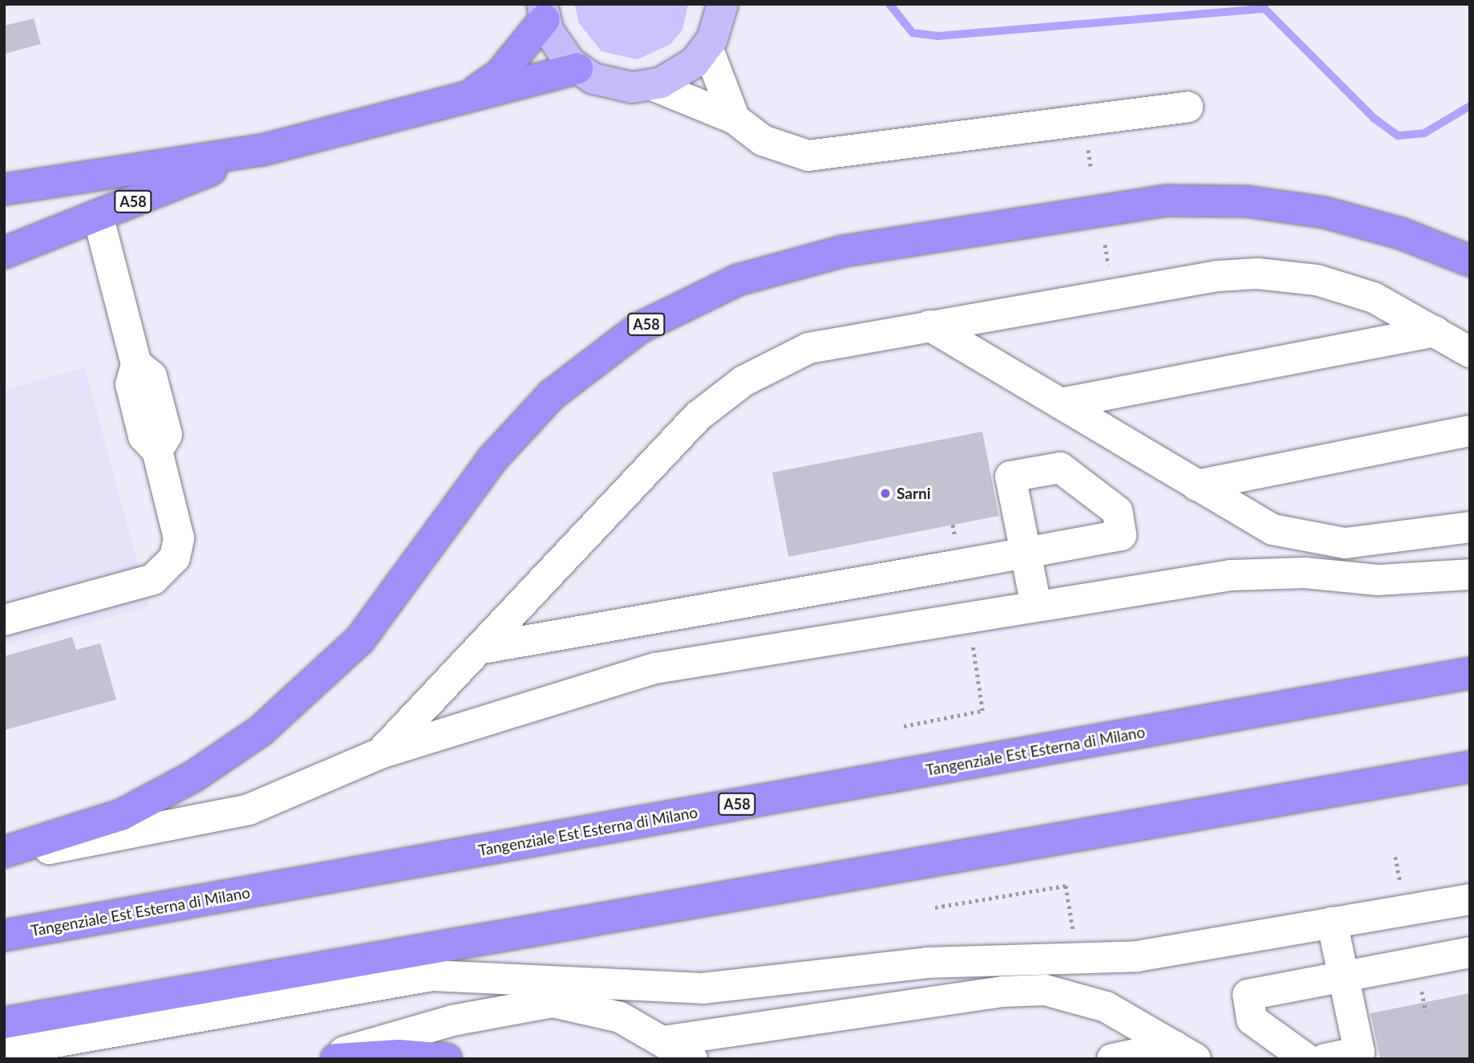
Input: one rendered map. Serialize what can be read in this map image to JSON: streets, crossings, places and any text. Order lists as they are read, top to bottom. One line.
{"streets":{"highway":["A58","Tangenziale Est Esterna di Milano"]},"places":["Sarni"]}
